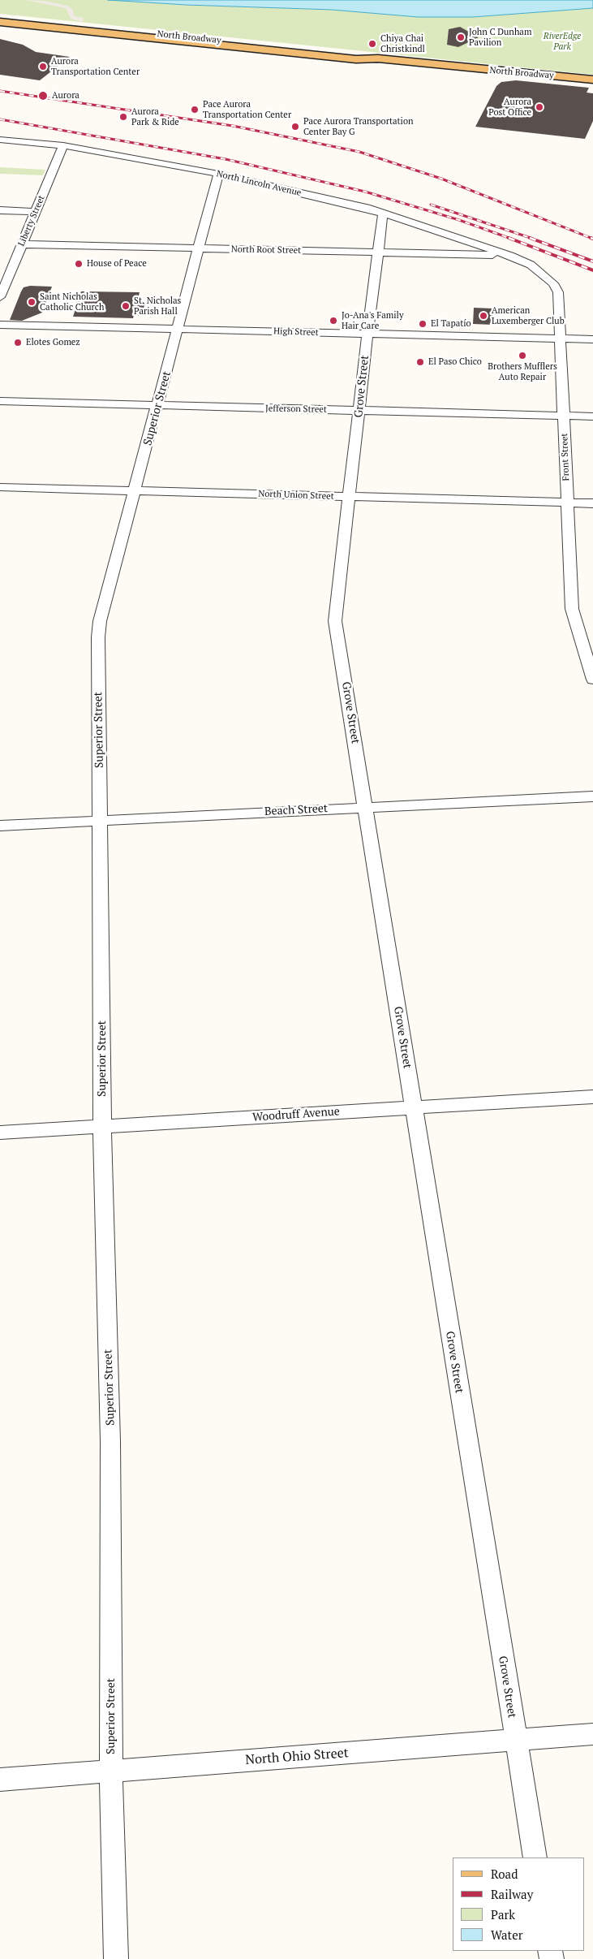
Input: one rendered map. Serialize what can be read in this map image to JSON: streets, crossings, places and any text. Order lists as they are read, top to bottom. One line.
{"streets":{"main road":["North Broadway"],"street":["North Lincoln Avenue","Liberty Street","North Root Street","High Street","Grove Street","Superior Street","Jefferson Street","Front Street","North Union Street","Beach Street","Woodruff Avenue","North Ohio Street"]},"crossings":[["North Lincoln Avenue","Liberty Street"],["North Lincoln Avenue","North Root Street"],["North Lincoln Avenue","Grove Street"],["North Lincoln Avenue","Superior Street"],["North Lincoln Avenue","Front Street"],["Liberty Street","North Root Street"],["North Root Street","Grove Street"],["North Root Street","Superior Street"],["North Root Street","Front Street"],["High Street","Grove Street"],["High Street","Superior Street"],["High Street","Front Street"],["Grove Street","Jefferson Street"],["Grove Street","North Union Street"],["Grove Street","Beach Street"],["Grove Street","Woodruff Avenue"],["Grove Street","North Ohio Street"],["Superior Street","Jefferson Street"],["Superior Street","North Union Street"],["Superior Street","Beach Street"],["Superior Street","Woodruff Avenue"],["Superior Street","North Ohio Street"],["Jefferson Street","Front Street"],["Front Street","North Union Street"]],"parks":["RiverEdge Park"],"places":["John C Dunham Pavilion","Chiya Chai Christkindl","Aurora Transportation Center","Aurora","Aurora Post Office","Pace Aurora Transportation Center","Aurora Park & Ride","Pace Aurora Transportation Center Bay G","House of Peace","Saint Nicholas Catholic Church","St. Nicholas Parish Hall","American Luxemberger Club","Jo-Ana's Family Hair Care","El Tapatío","Elotes Gomez","Brothers Mufflers Auto Repair","El Paso Chico"],"legend":["Road","Railway","Park","Water"]}
